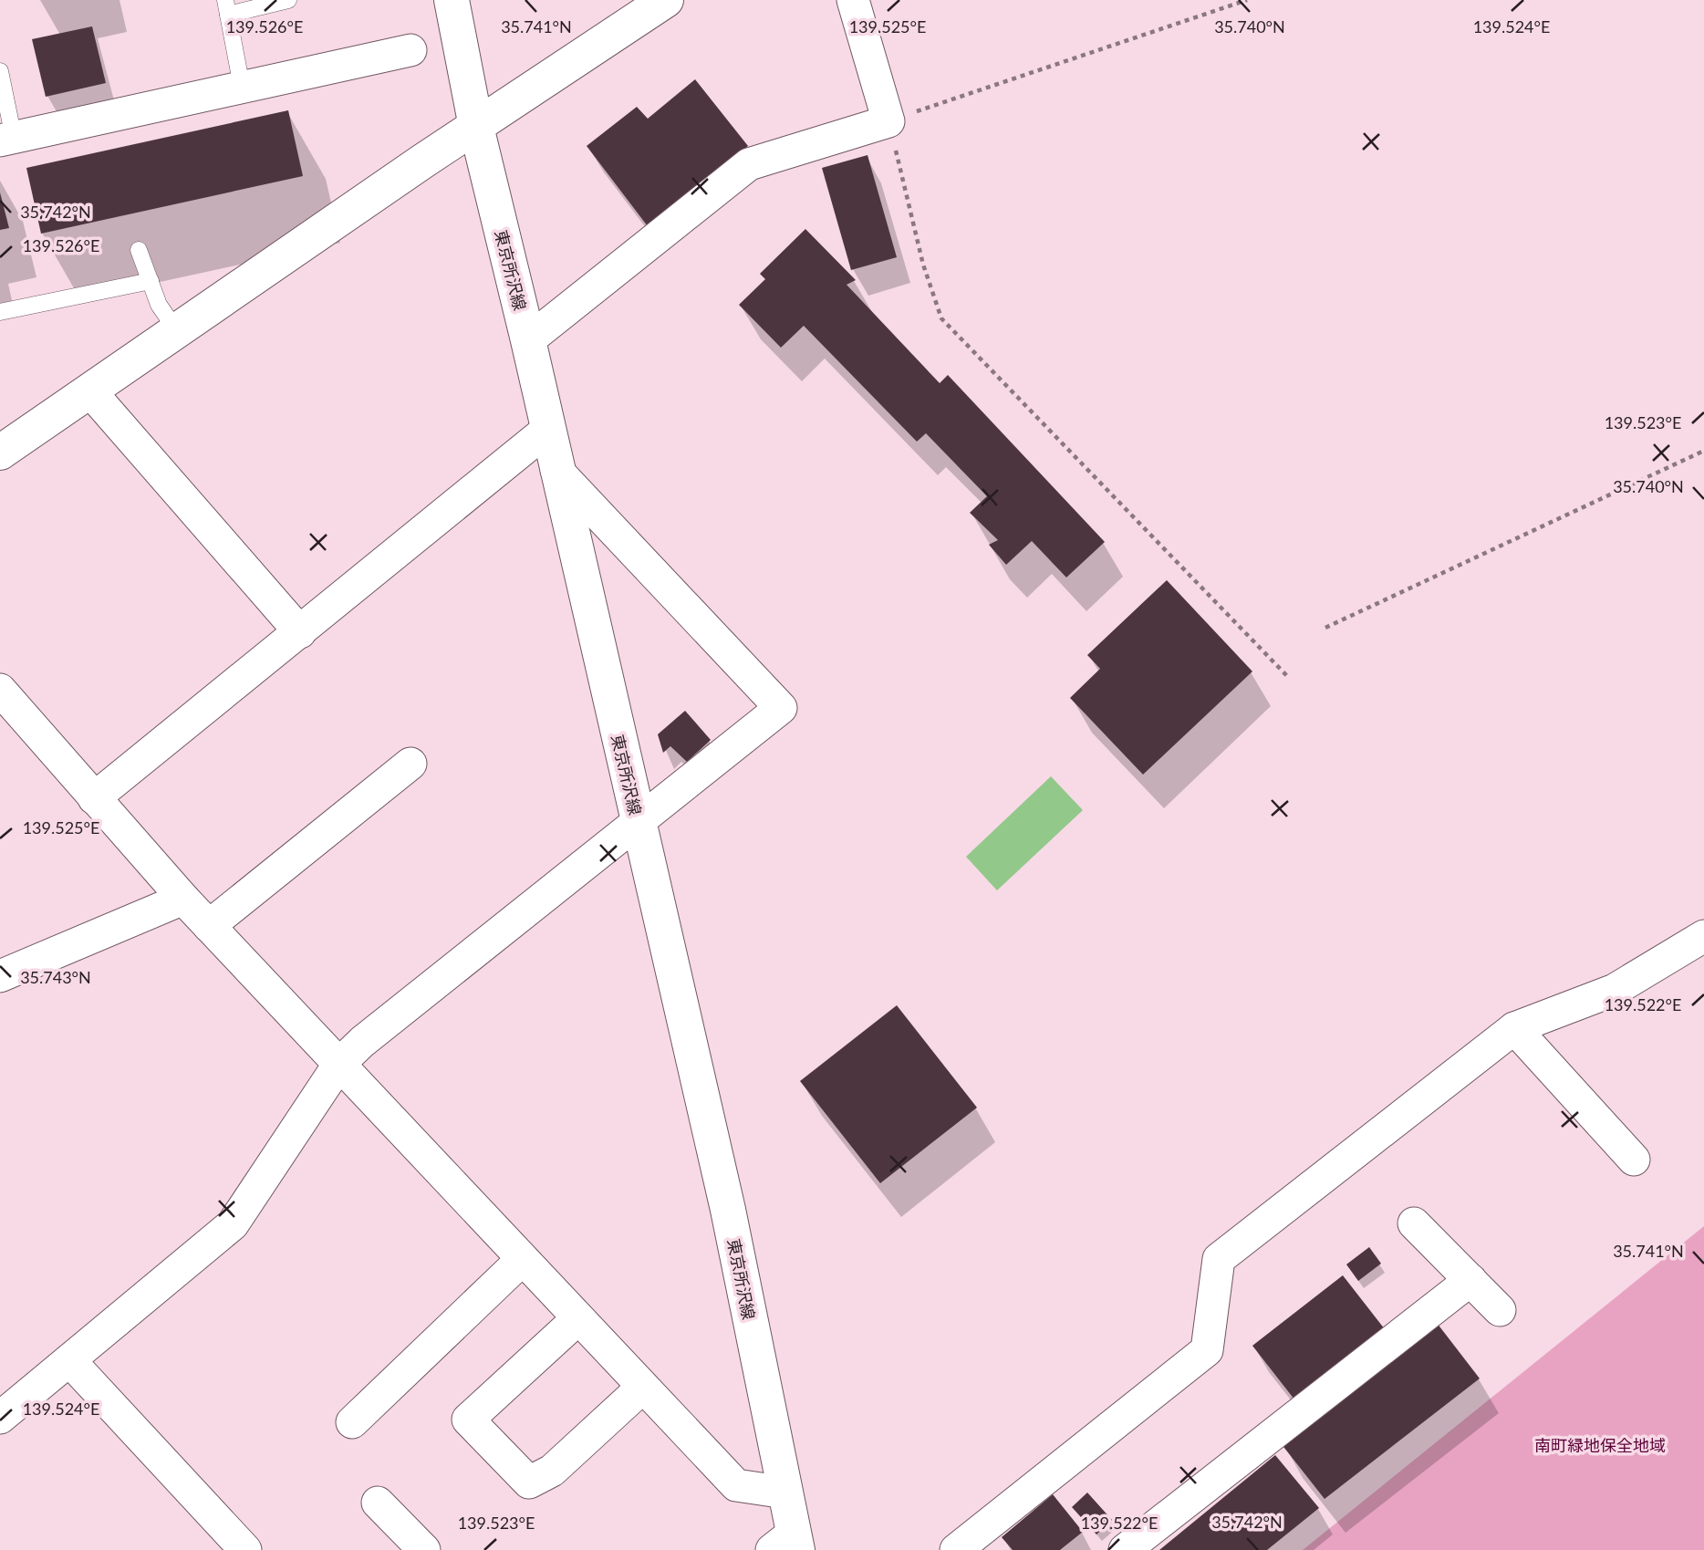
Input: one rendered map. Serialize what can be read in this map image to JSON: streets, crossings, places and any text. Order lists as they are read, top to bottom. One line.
{"streets":{"main road":["東京所沢線"]},"parks":["南町緑地保全地域"],"coordinates":["139.526°E","139.525°E","139.524°E","35.741°N","35.740°N","35.742°N","139.523°E","35.743°N","139.522°E"]}
